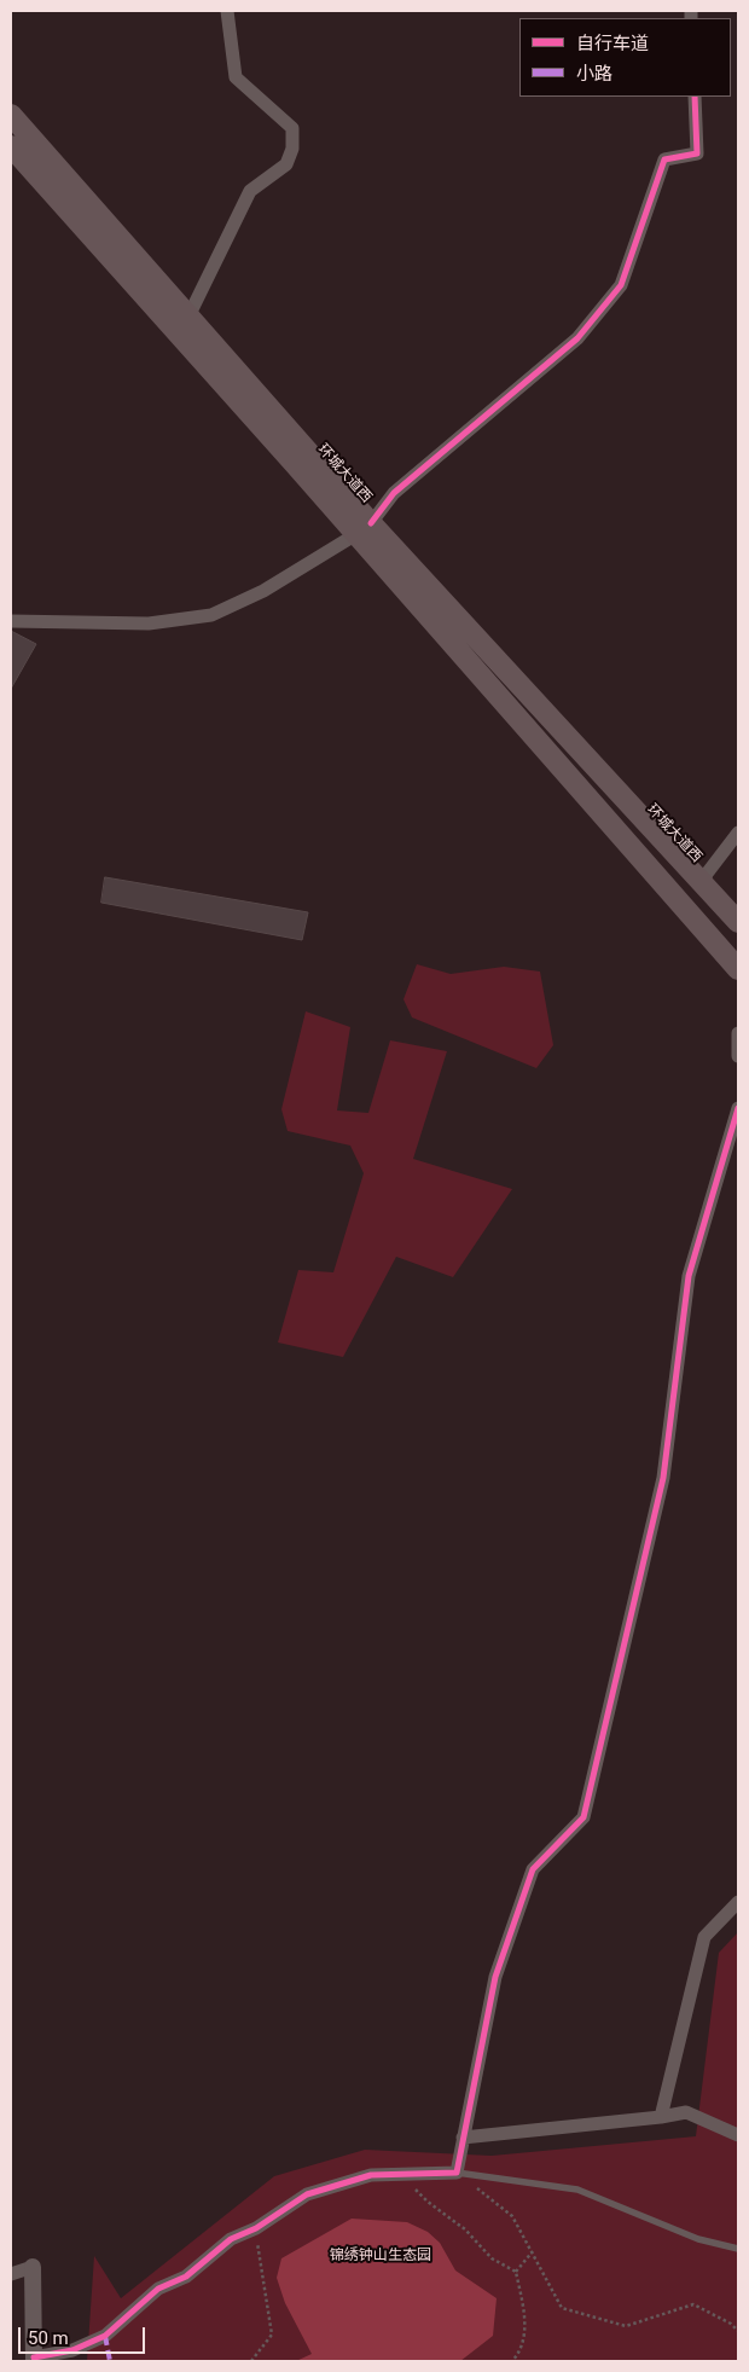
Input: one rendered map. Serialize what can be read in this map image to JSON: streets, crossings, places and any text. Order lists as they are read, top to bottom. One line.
{"streets":{"main road":["环城大道西"]},"parks":["锦绣钟山生态园"],"legend":["自行车道","小路"],"scale_bar":"50 m"}
